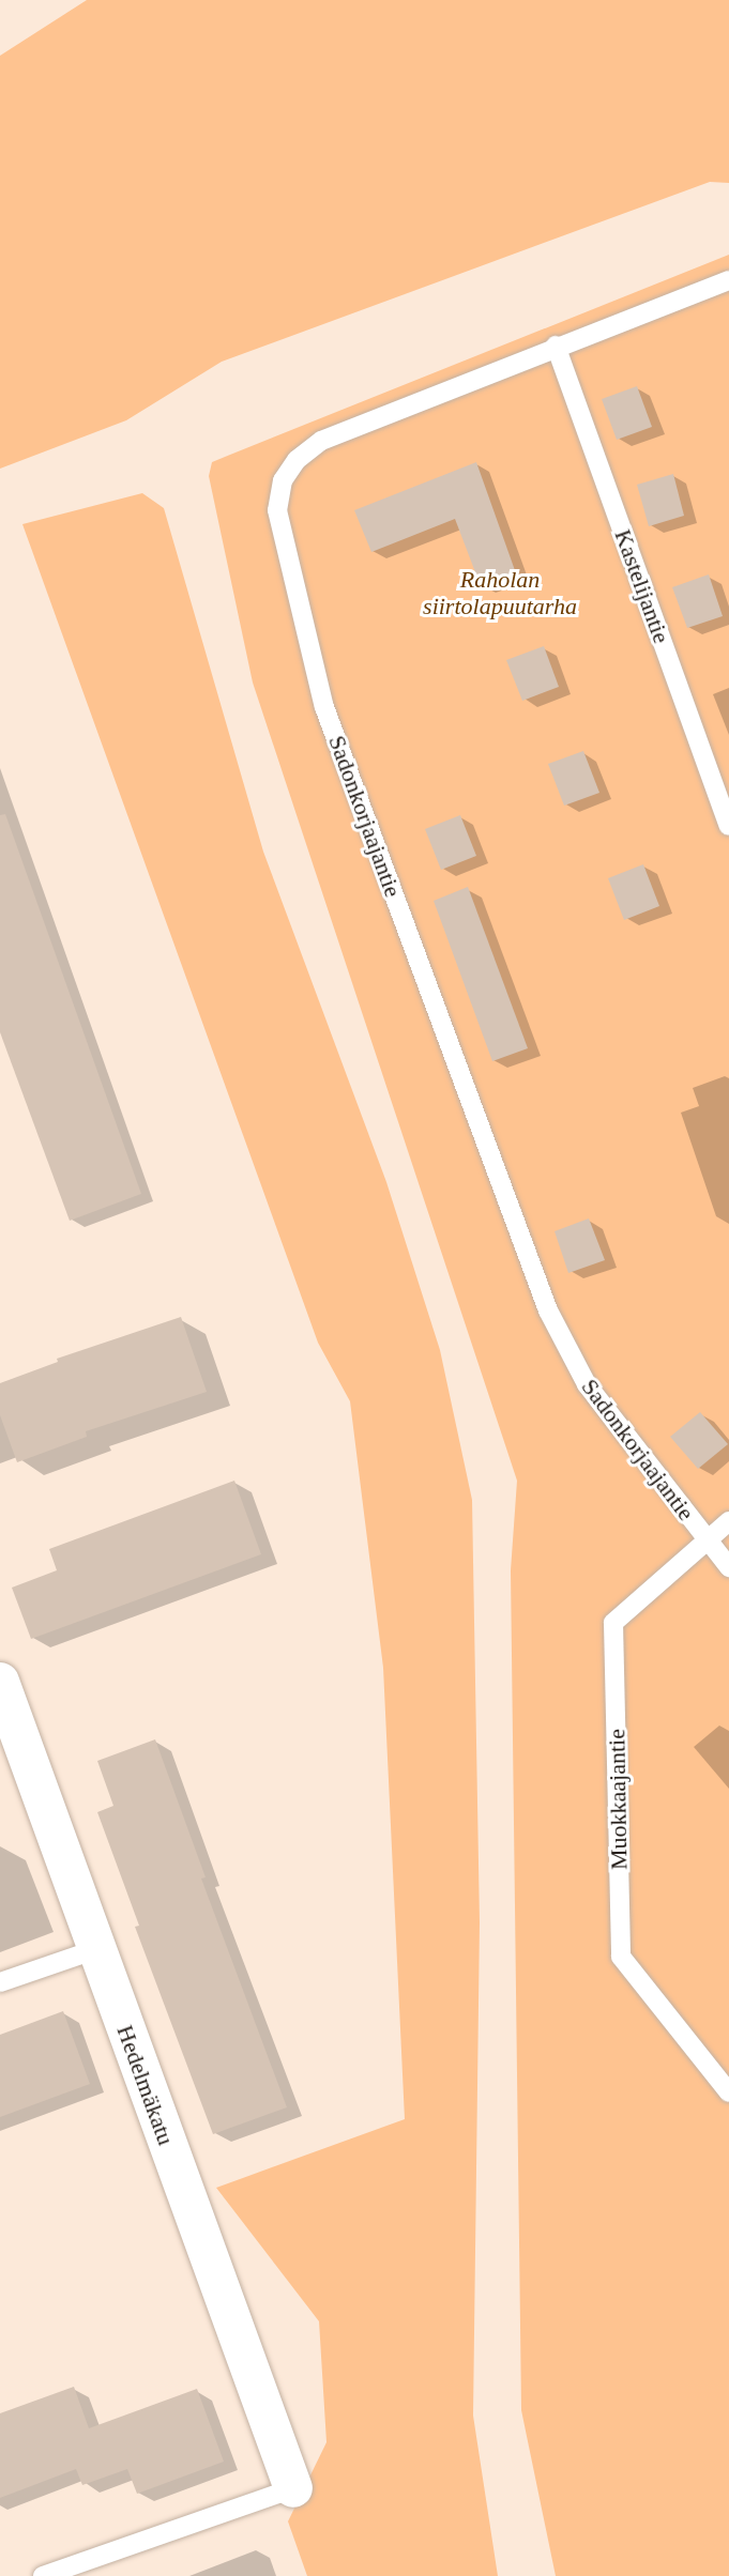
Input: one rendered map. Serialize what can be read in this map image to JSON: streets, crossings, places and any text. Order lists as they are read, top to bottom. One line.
{"streets":{"street":["Hedelmäkatu"],"lane":["Kastelijantie","Sadonkorjaajantie","Muokkaajantie"]},"crossings":[["Kastelijantie","Sadonkorjaajantie"],["Sadonkorjaajantie","Muokkaajantie"]],"parks":["Raholan siirtolapuutarha"]}
